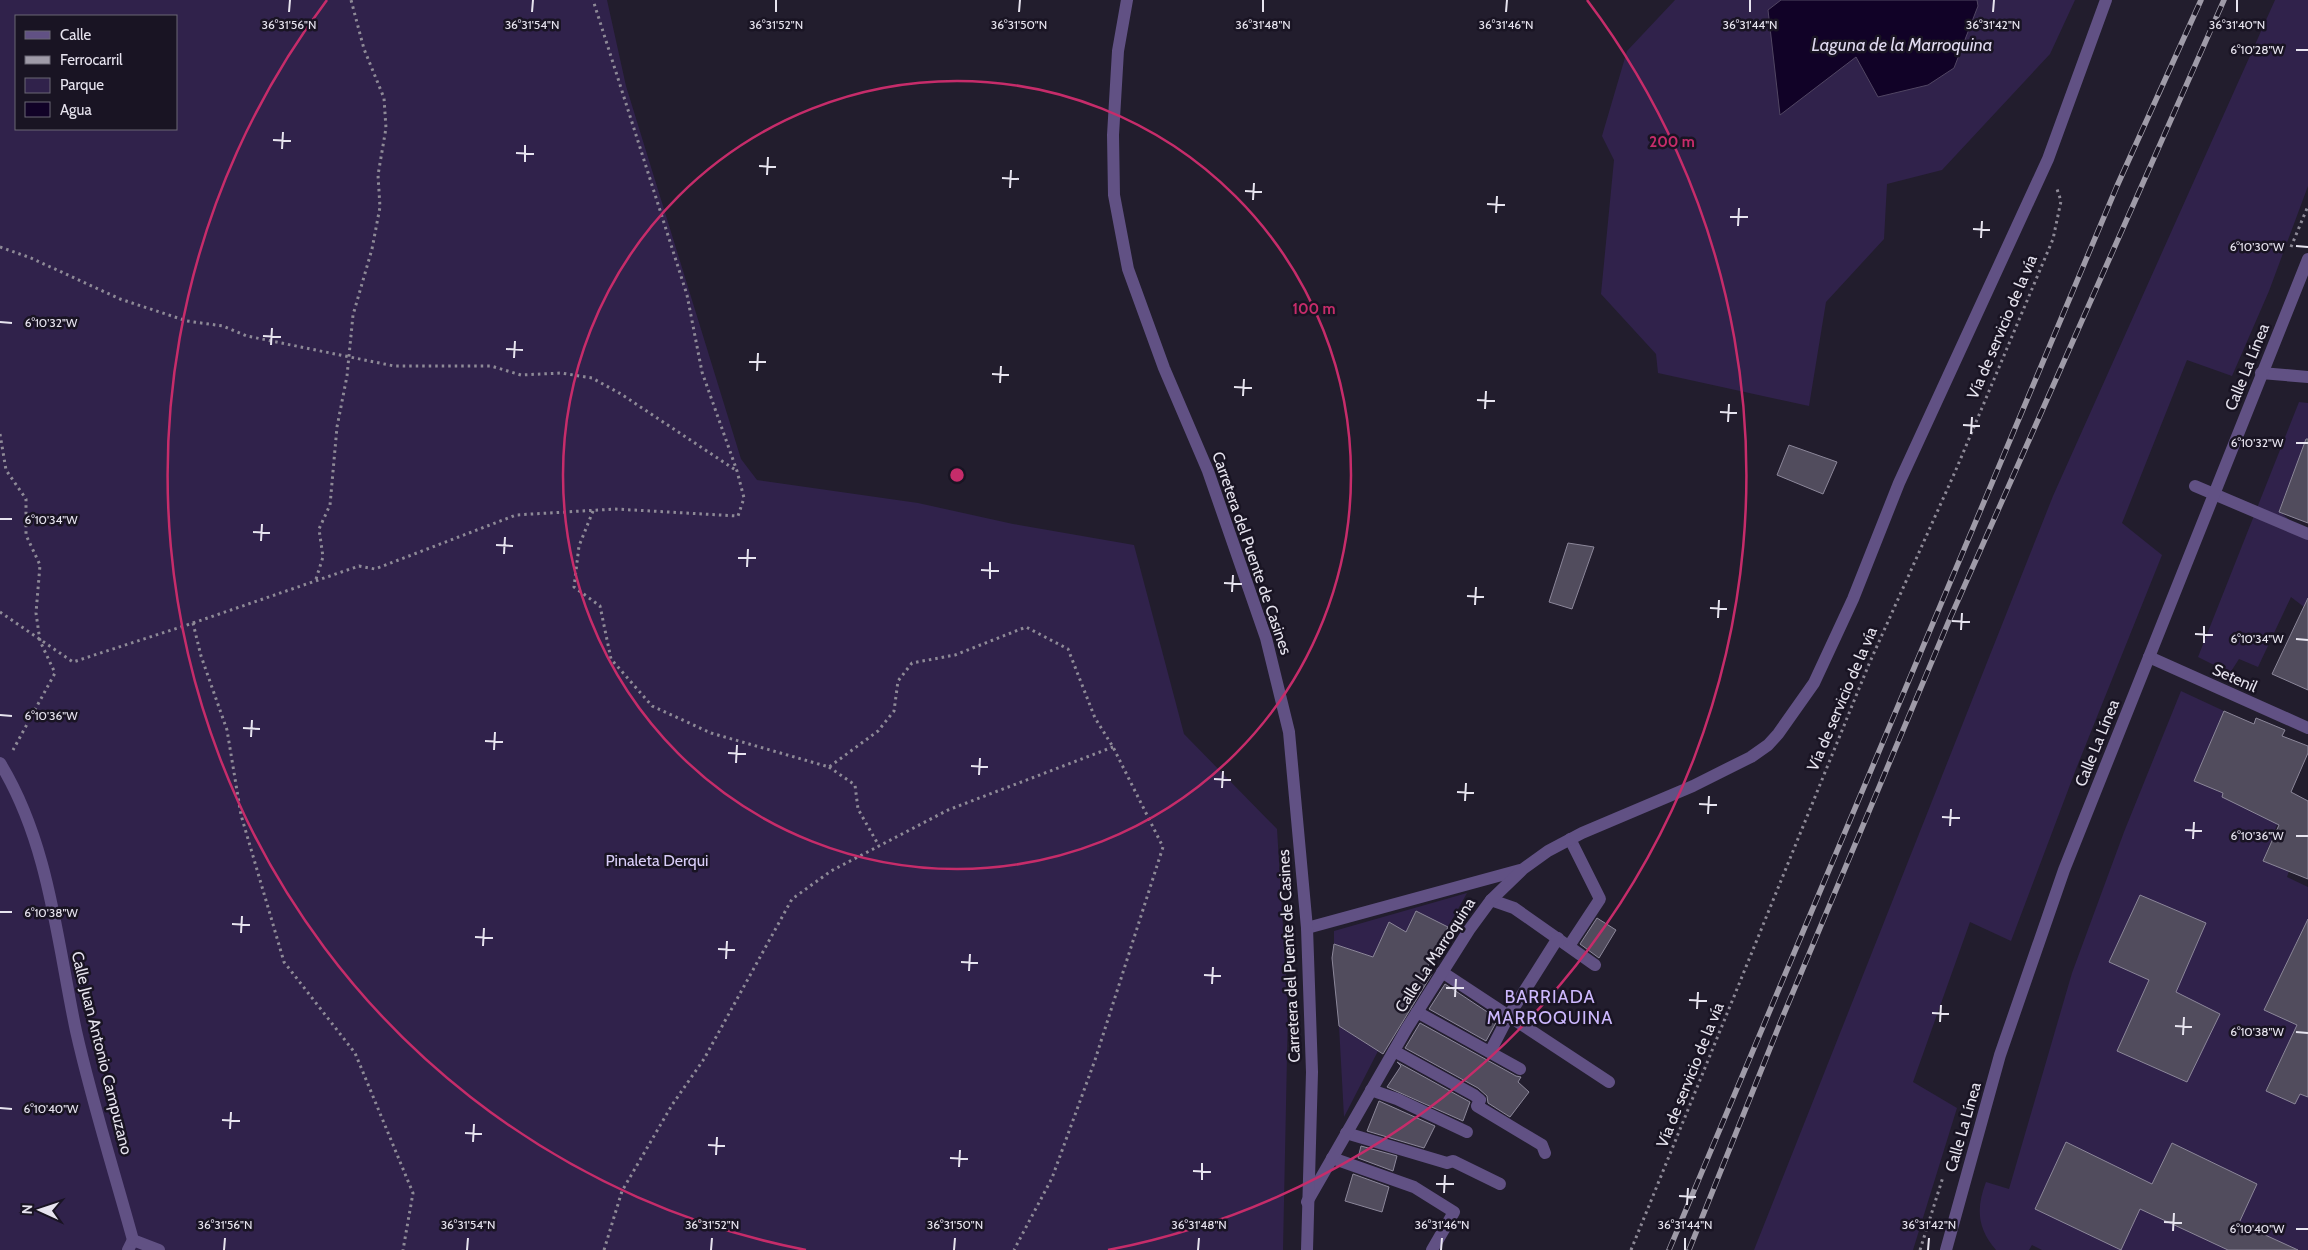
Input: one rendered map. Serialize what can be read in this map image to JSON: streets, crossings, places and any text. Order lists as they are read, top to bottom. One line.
{"streets":{"street":["Calle La Línea","Carretera del Puente de Casines","Setenil","Calle La Marroquina","Calle Juan Antonio Campuzano"],"path":["Vía de servicio de la vía"]},"crossings":[["Vía de servicio de la vía","Calle La Marroquina"],["Calle La Línea","Setenil"],["Carretera del Puente de Casines","Calle La Marroquina"]],"districts":["BARRIADA MARROQUINA"],"water":["Laguna de la Marroquina"],"parks":["Pinaleta Derqui"],"legend":["Calle","Ferrocarril","Parque","Agua"],"north":"left","coordinates":["36°31'56\"N","36°31'54\"N","36°31'52\"N","36°31'50\"N","36°31'48\"N","36°31'46\"N","36°31'44\"N","36°31'42\"N","36°31'40\"N","6°10'28\"W","6°10'30\"W","6°10'32\"W","6°10'34\"W","6°10'36\"W","6°10'38\"W","6°10'40\"W"],"rings":["200 m","100 m"]}
